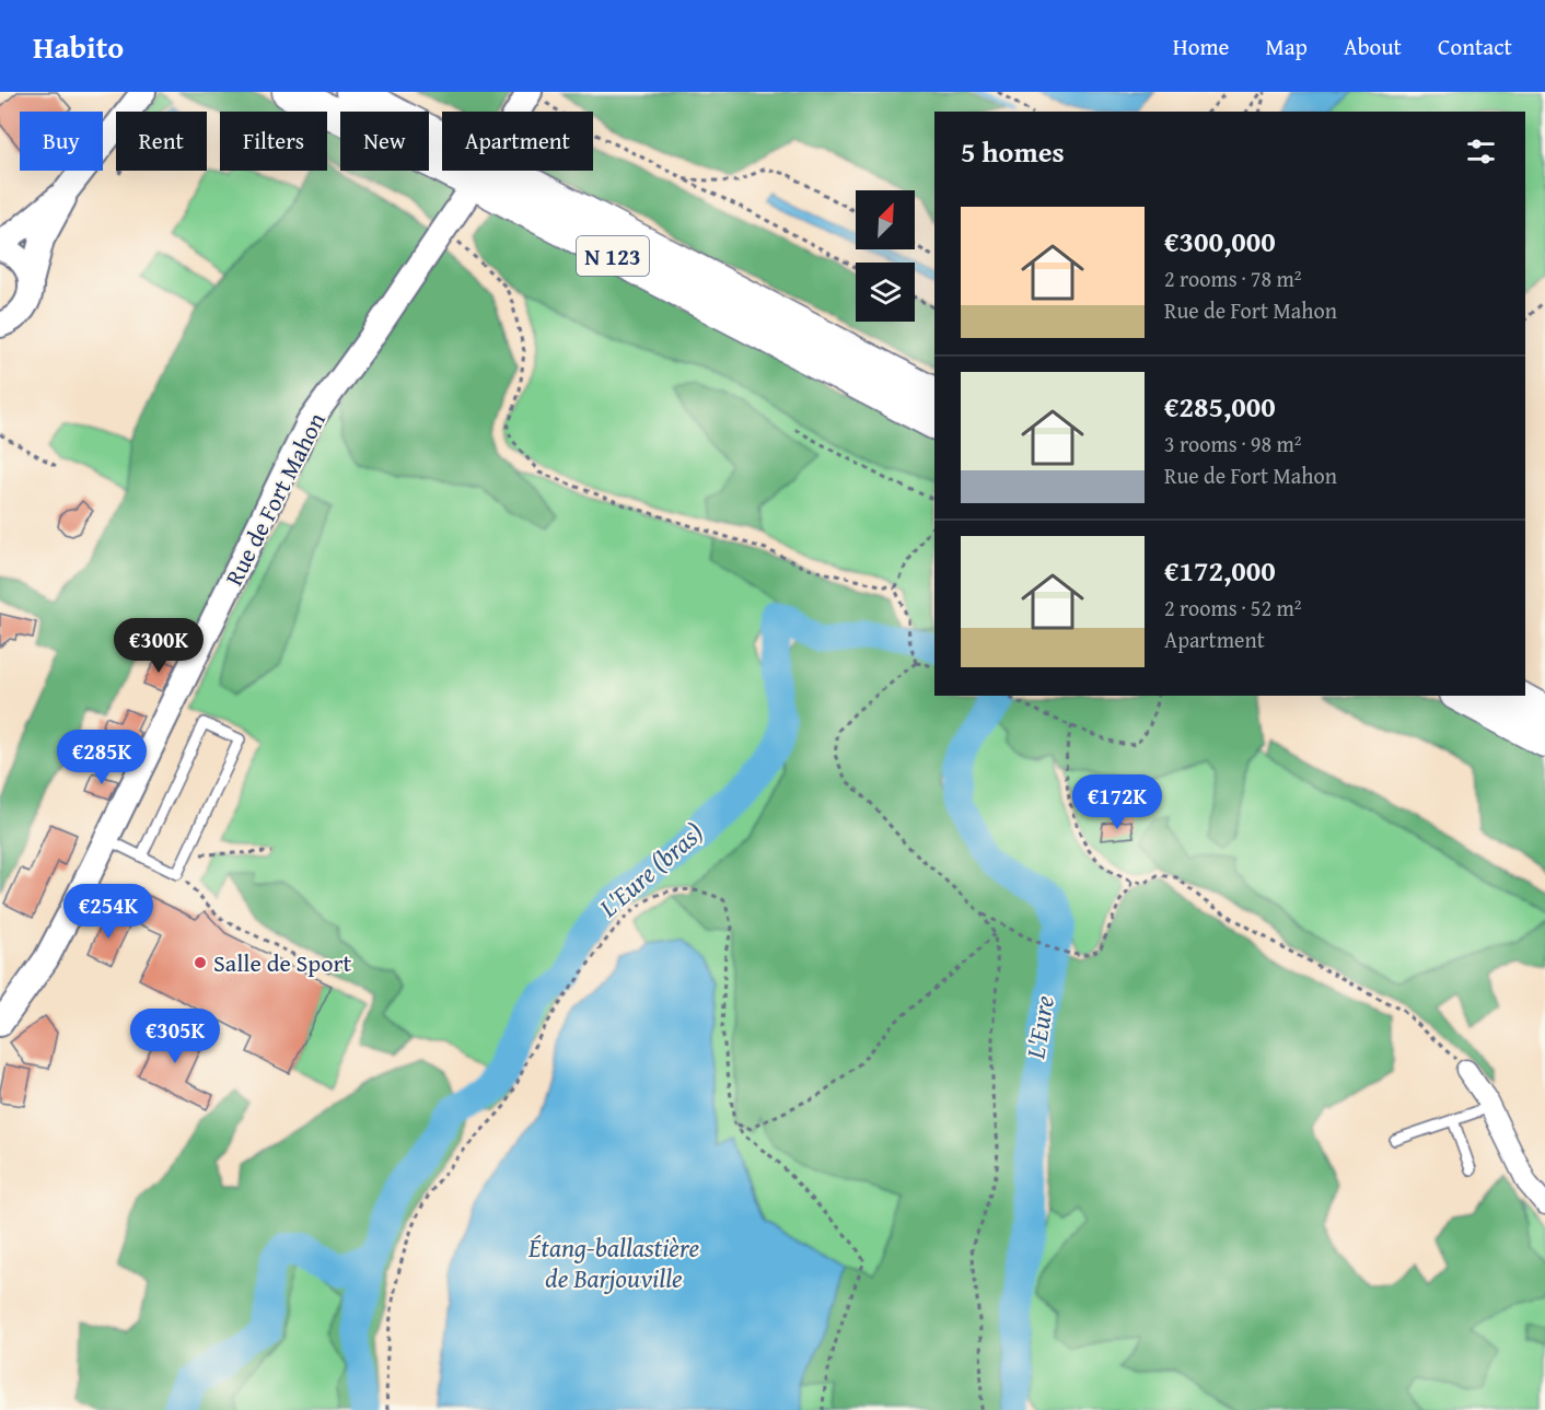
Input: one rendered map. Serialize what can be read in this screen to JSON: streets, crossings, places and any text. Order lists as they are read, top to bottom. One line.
{"streets":{"main road":["N 123"],"street":["Rue de Fort Mahon"]},"water":["L'Eure (bras)","L'Eure","Étang-ballastière de Barjouville"],"places":["Salle de Sport"],"north":"top right","page":{"header":"Habito","nav":["Home","Map","About","Contact"],"chip":["Buy","Rent","Filters","New","Apartment"],"heading":"5 homes","list":[{"name":"€300,000","note":"2 rooms · 78 m² · Rue de Fort Mahon"},{"name":"€285,000","note":"3 rooms · 98 m² · Rue de Fort Mahon"},{"name":"€172,000","note":"2 rooms · 52 m² · Apartment"}],"price":["€300K","€285K","€172K","€254K","€305K"]}}
